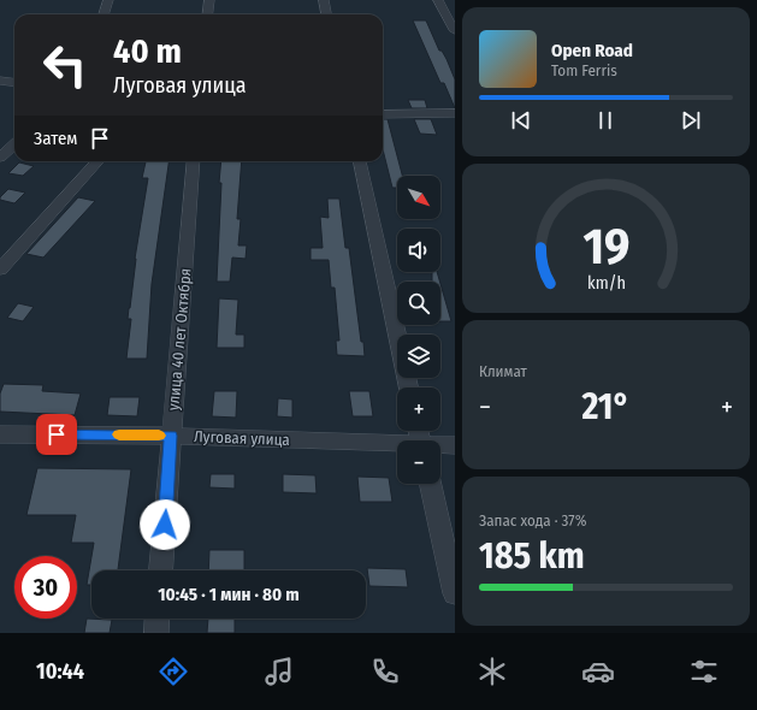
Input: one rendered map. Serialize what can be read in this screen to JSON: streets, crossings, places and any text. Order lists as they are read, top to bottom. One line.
{"streets":{"street":["улица 40 лет Октября","Луговая улица"]},"crossings":[["улица 40 лет Октября","Луговая улица"]],"north":"bottom right","page":{"turn":["40 m","Луговая улица"],"song":["Open Road","Tom Ferris"],"then":"Затем","map_buttons":["+","−"],"tile":["Климат",["Запас хода · 37%","185 km"]],"heat":["−","21°","+"],"limit":"30","trip":"10:45 · 1 мин · 80 m","tabs":"10:44","gauge":["19","km/h"]}}
